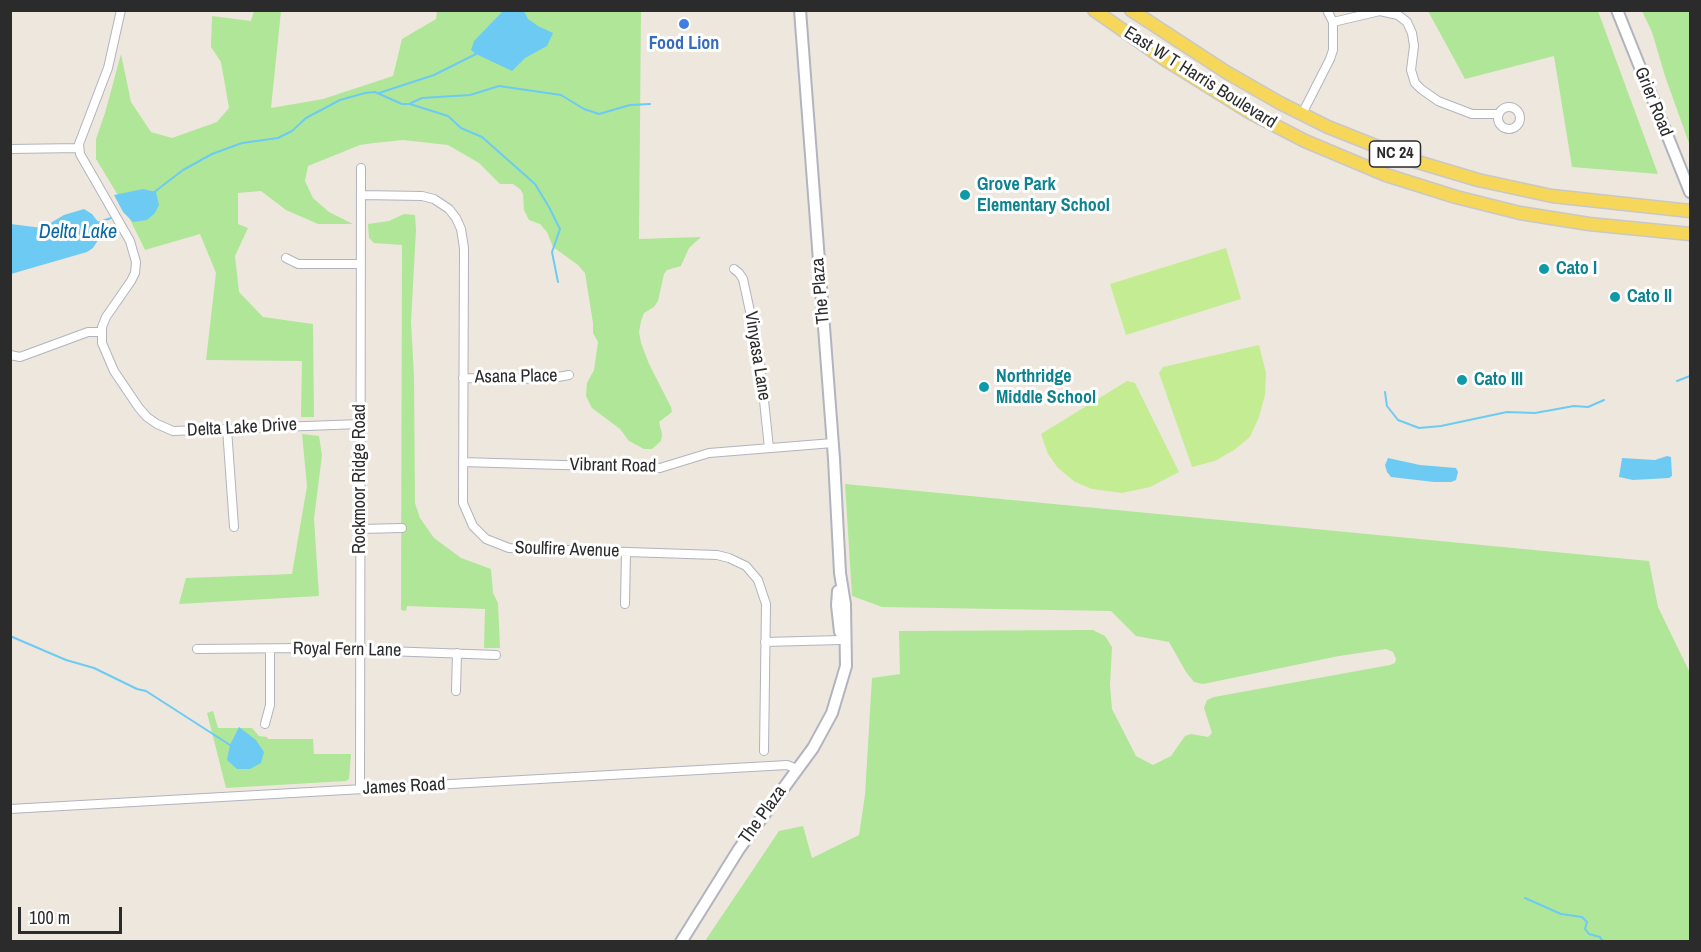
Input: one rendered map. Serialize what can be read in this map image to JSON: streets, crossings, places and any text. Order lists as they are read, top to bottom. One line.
{"streets":{"main road":["East W T Harris Boulevard","NC 24"],"street":["Grier Road","The Plaza","Vinyasa Lane","Asana Place","Delta Lake Drive","Vibrant Road","Rockmoor Ridge Road","Soulfire Avenue","Royal Fern Lane","James Road"]},"crossings":[["The Plaza","Vibrant Road"],["The Plaza","James Road"],["Vinyasa Lane","Vibrant Road"],["Asana Place","Soulfire Avenue"],["Delta Lake Drive","Rockmoor Ridge Road"],["Vibrant Road","Soulfire Avenue"],["Rockmoor Ridge Road","Soulfire Avenue"],["Rockmoor Ridge Road","Royal Fern Lane"],["Rockmoor Ridge Road","James Road"]],"water":["Delta Lake"],"places":["Food Lion","Grove Park Elementary School","Cato I","Cato II","Cato III","Northridge Middle School"],"scale_bar":"100 m"}
